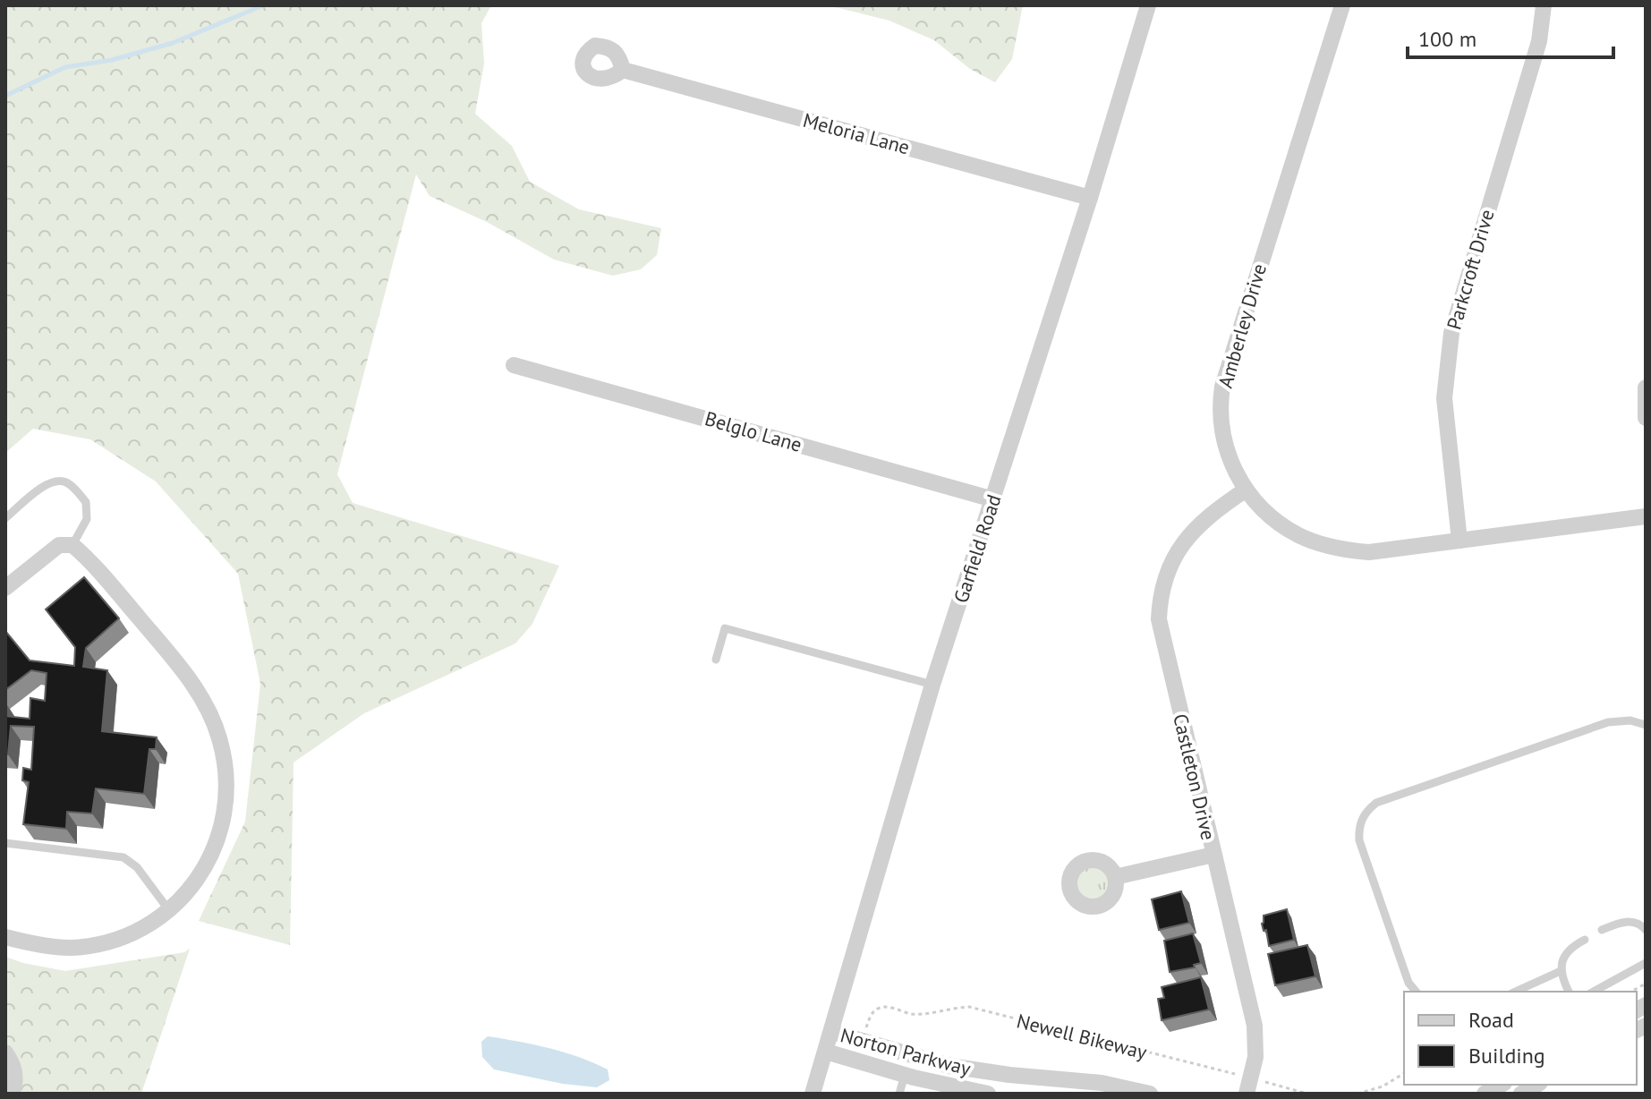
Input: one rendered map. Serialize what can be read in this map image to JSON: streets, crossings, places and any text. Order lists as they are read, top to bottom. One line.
{"streets":{"street":["Meloria Lane","Parkcroft Drive","Amberley Drive","Belglo Lane","Garfield Road","Castleton Drive","Norton Parkway"],"path":["Newell Bikeway"]},"crossings":[["Meloria Lane","Garfield Road"],["Parkcroft Drive","Amberley Drive"],["Amberley Drive","Castleton Drive"],["Belglo Lane","Garfield Road"],["Garfield Road","Norton Parkway"],["Castleton Drive","Newell Bikeway"]],"legend":["Road","Building"],"scale_bar":"100 m"}
